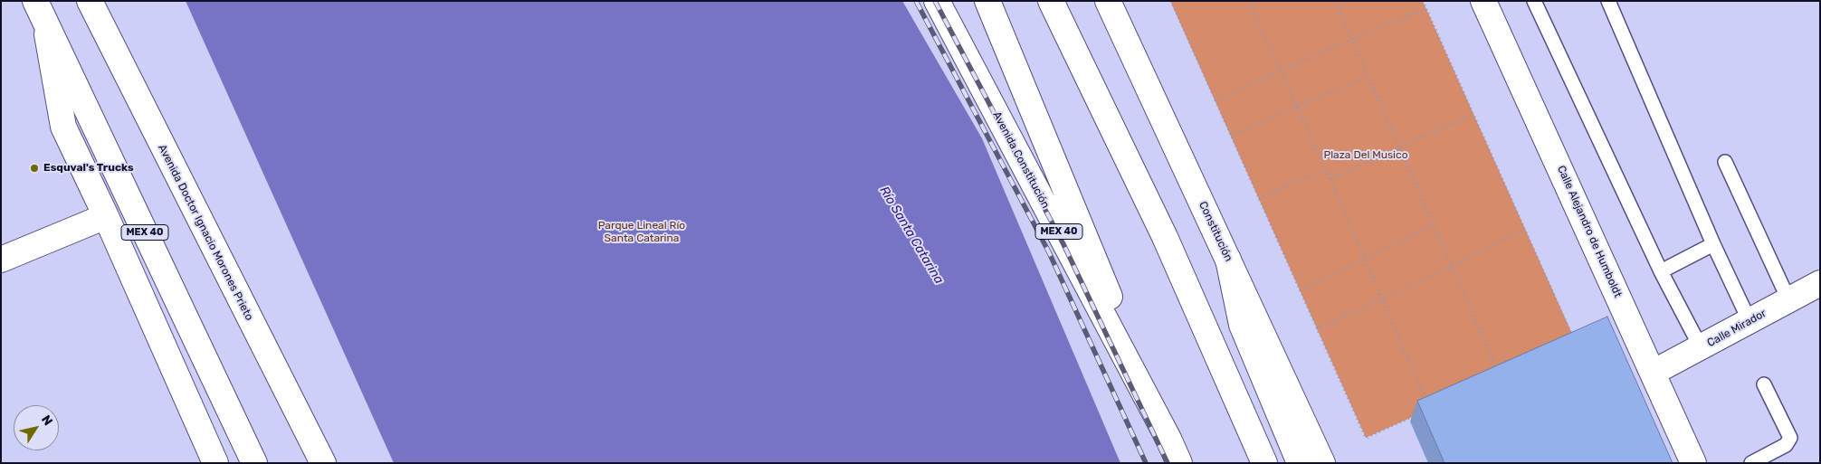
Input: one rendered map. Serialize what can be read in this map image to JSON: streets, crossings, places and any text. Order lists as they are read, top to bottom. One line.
{"streets":{"main road":["Avenida Constitución","MEX 40","Constitución","Calle Alejandro de Humboldt","Avenida Doctor Ignacio Morones Prieto","Calle Mirador"]},"crossings":[["Calle Alejandro de Humboldt","Calle Mirador"]],"water":["Río Santa Catarina"],"parks":["Plaza Del Musico","Parque Lineal Río Santa Catarina"],"places":["Esquval's Trucks"],"north":"top right"}
